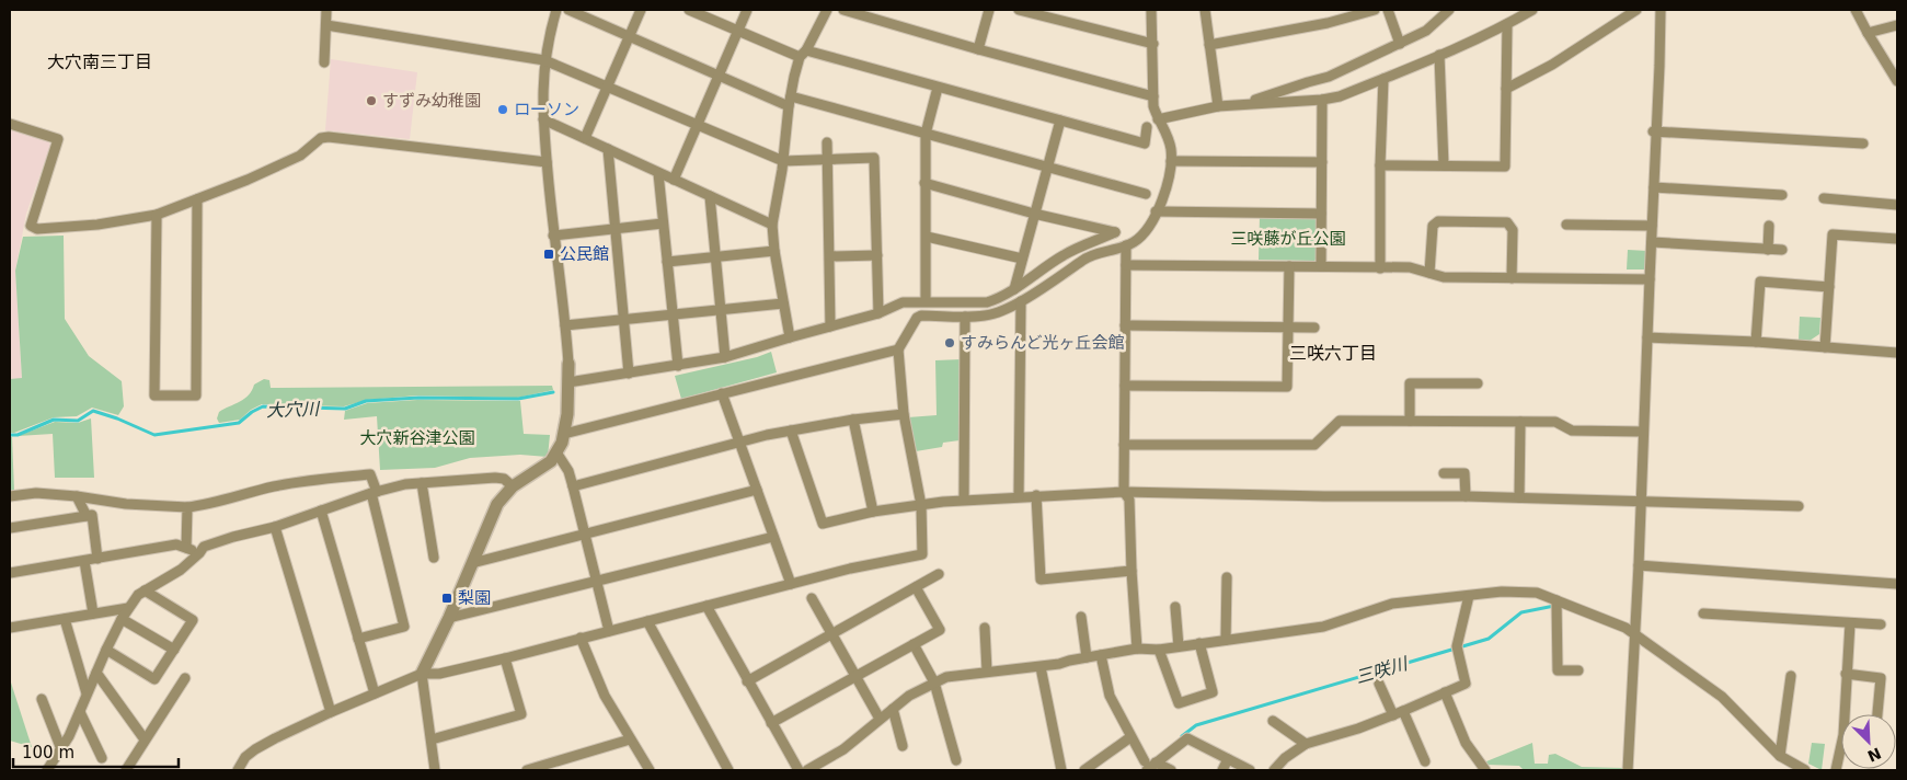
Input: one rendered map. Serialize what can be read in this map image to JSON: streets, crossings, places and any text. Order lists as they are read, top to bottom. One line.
{"districts":["大穴南三丁目","三咲六丁目"],"water":["大穴川","三咲川"],"parks":["三咲藤が丘公園","大穴新谷津公園"],"places":{"other":["すずみ幼稚園","ローソン","すみらんど光ヶ丘会館"],"transit":["公民館","梨園"]},"scale_bar":"100 m","north":"bottom right"}
